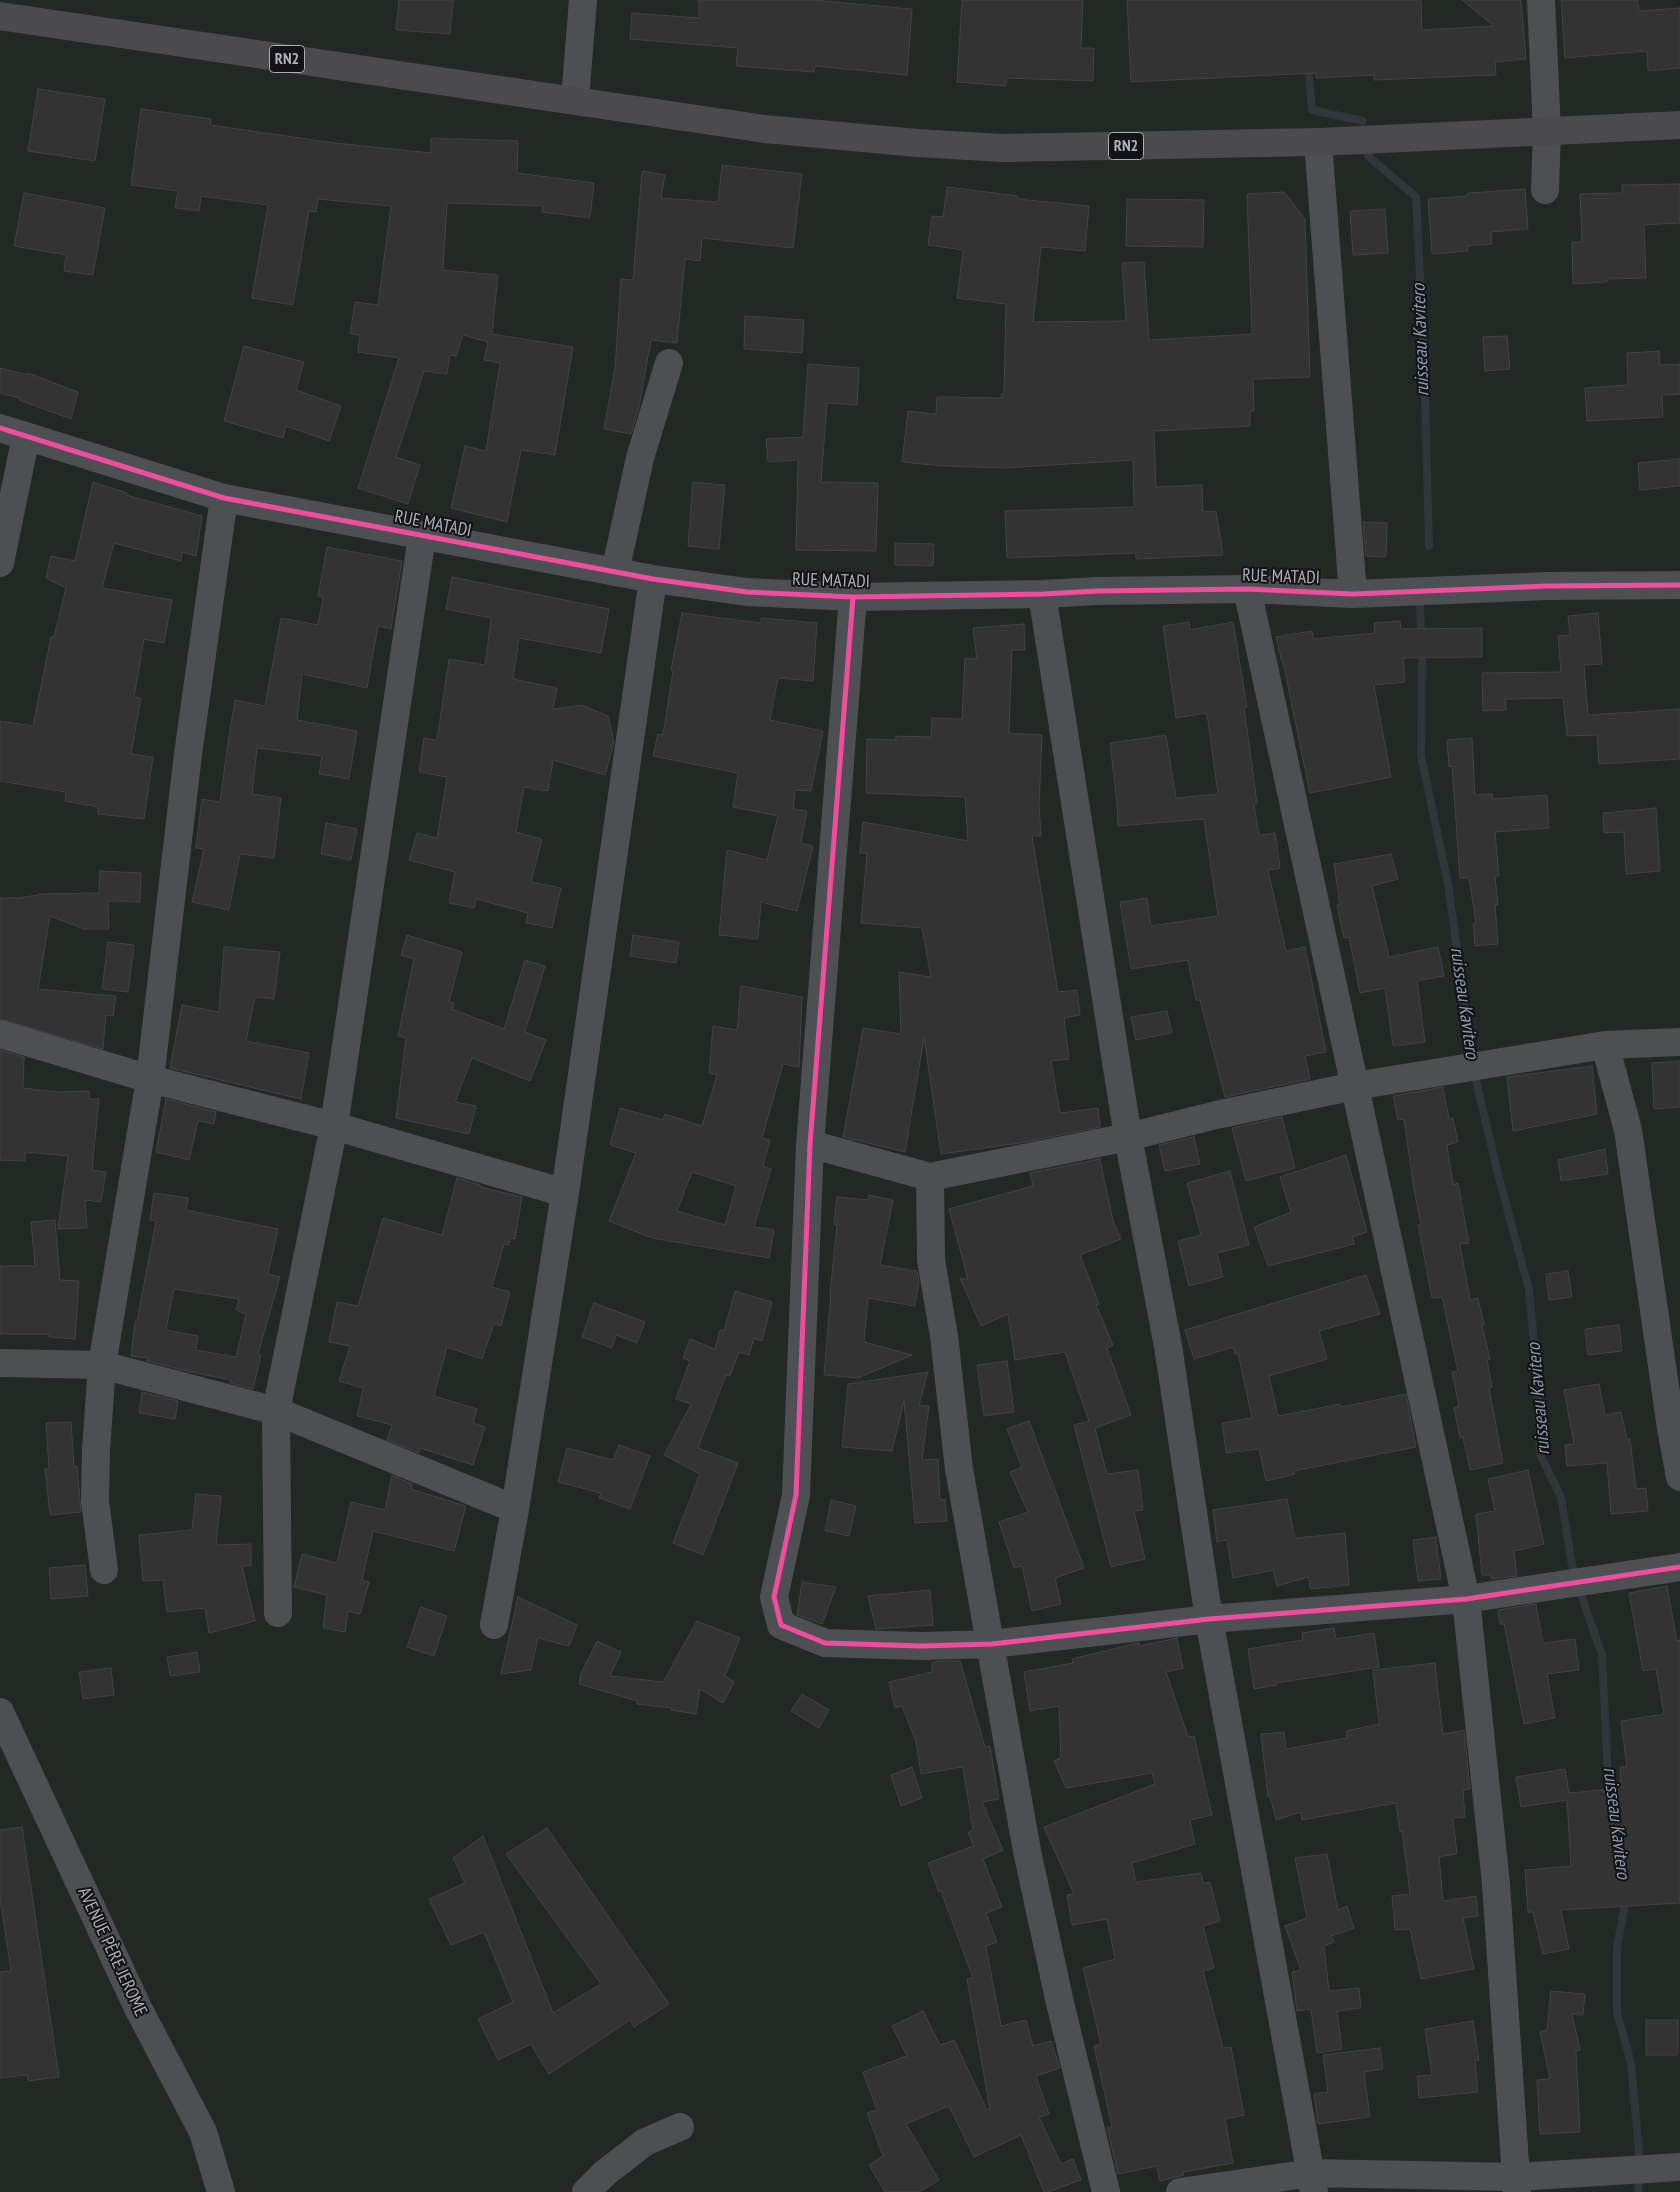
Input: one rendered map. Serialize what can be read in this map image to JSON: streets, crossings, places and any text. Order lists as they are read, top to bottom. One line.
{"streets":{"highway":["RN2"],"street":["RUE MATADI","AVENUE PÈRE JEROME"]},"water":["ruisseau Kavitero"]}
